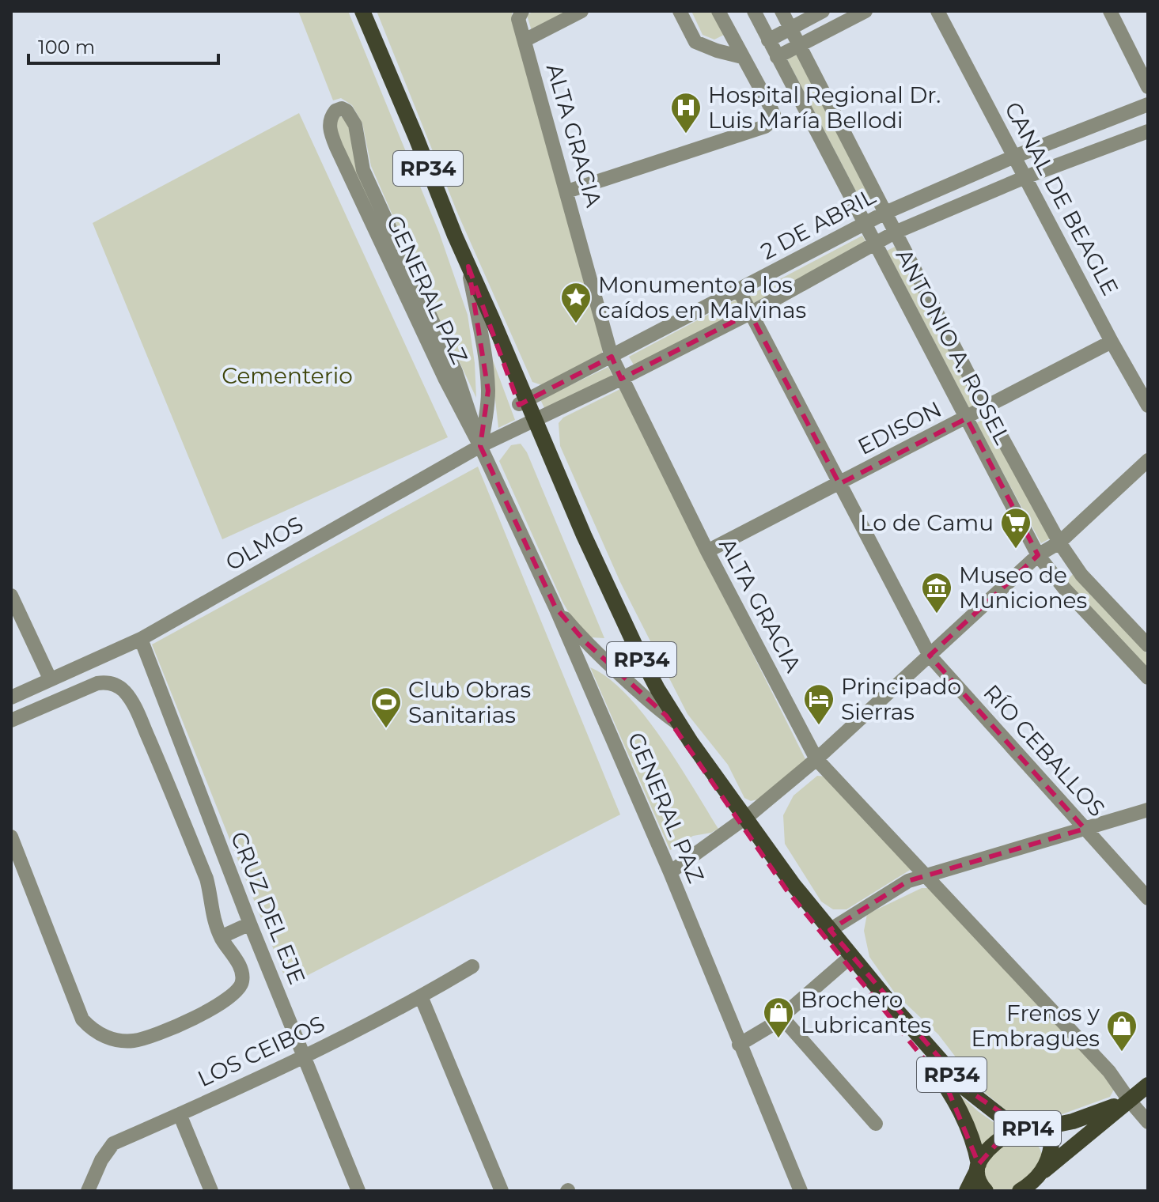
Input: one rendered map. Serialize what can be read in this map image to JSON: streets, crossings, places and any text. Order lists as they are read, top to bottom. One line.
{"streets":{"main road":["RP34","RP14"],"street":["ALTA GRACIA","CANAL DE BEAGLE","2 DE ABRIL","GENERAL PAZ","ANTONIO A. ROSEL","EDISON","OLMOS","RÍO CEBALLOS","CRUZ DEL EJE","LOS CEIBOS"]},"crossings":[["ALTA GRACIA","2 DE ABRIL"],["ALTA GRACIA","EDISON"],["ALTA GRACIA","RP14"],["RP34","2 DE ABRIL"],["RP34","OLMOS"],["RP34","RP14"],["CANAL DE BEAGLE","2 DE ABRIL"],["CANAL DE BEAGLE","EDISON"],["2 DE ABRIL","ANTONIO A. ROSEL"],["2 DE ABRIL","OLMOS"],["2 DE ABRIL","RÍO CEBALLOS"],["GENERAL PAZ","OLMOS"],["ANTONIO A. ROSEL","EDISON"],["EDISON","RÍO CEBALLOS"],["OLMOS","CRUZ DEL EJE"],["CRUZ DEL EJE","LOS CEIBOS"]],"parks":["Cementerio"],"places":{"hospital":["Hospital Regional Dr. Luis María Bellodi"],"place":["Monumento a los caídos en Malvinas"],"supermarket":["Lo de Camu"],"museum":["Museo de Municiones"],"hotel":["Principado Sierras"],"sports":["Club Obras Sanitarias"],"shop":["Brochero Lubricantes","Frenos y Embragues"]},"scale_bar":"100 m"}
